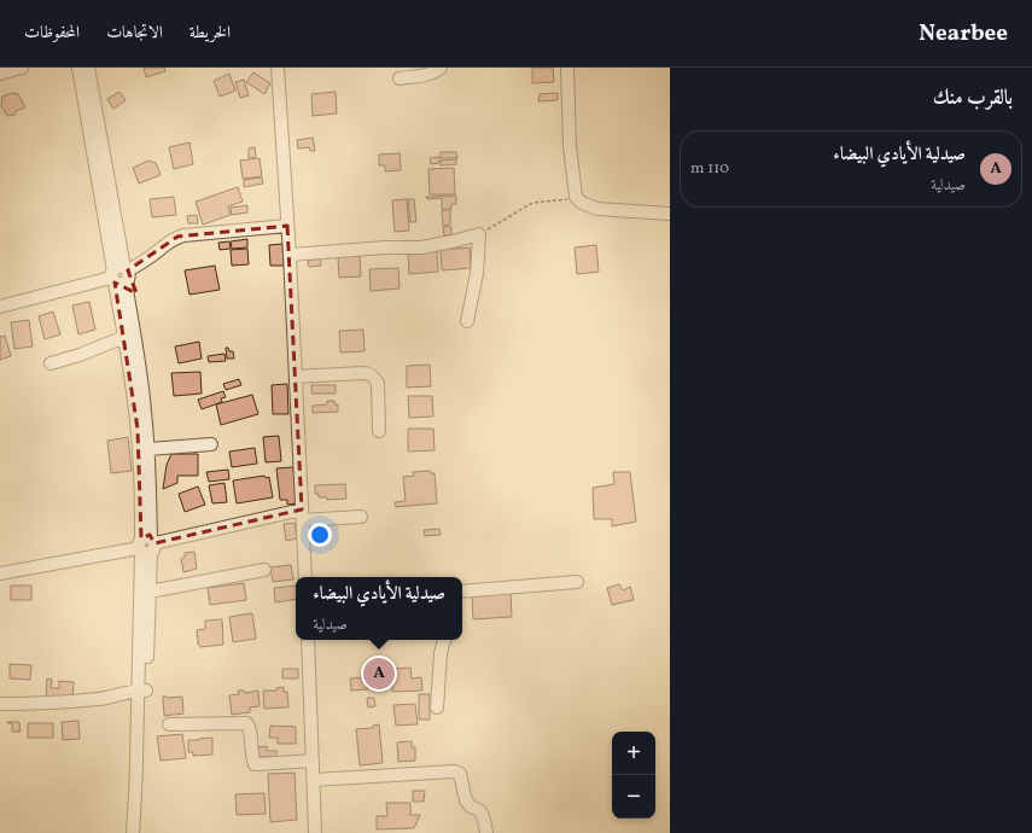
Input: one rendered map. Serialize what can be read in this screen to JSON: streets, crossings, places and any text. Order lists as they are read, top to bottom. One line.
{"page":{"header":"Nearbee","nav":["الخريطة","الاتجاهات","المحفوظات"],"heading":"بالقرب منك","list":[{"mark":"A","name":"صيدلية الأيادي البيضاء","note":"صيدلية","value":"110 m"}],"popup":["صيدلية الأيادي البيضاء","صيدلية"],"pins":"A","map_buttons":["+","−"]}}
